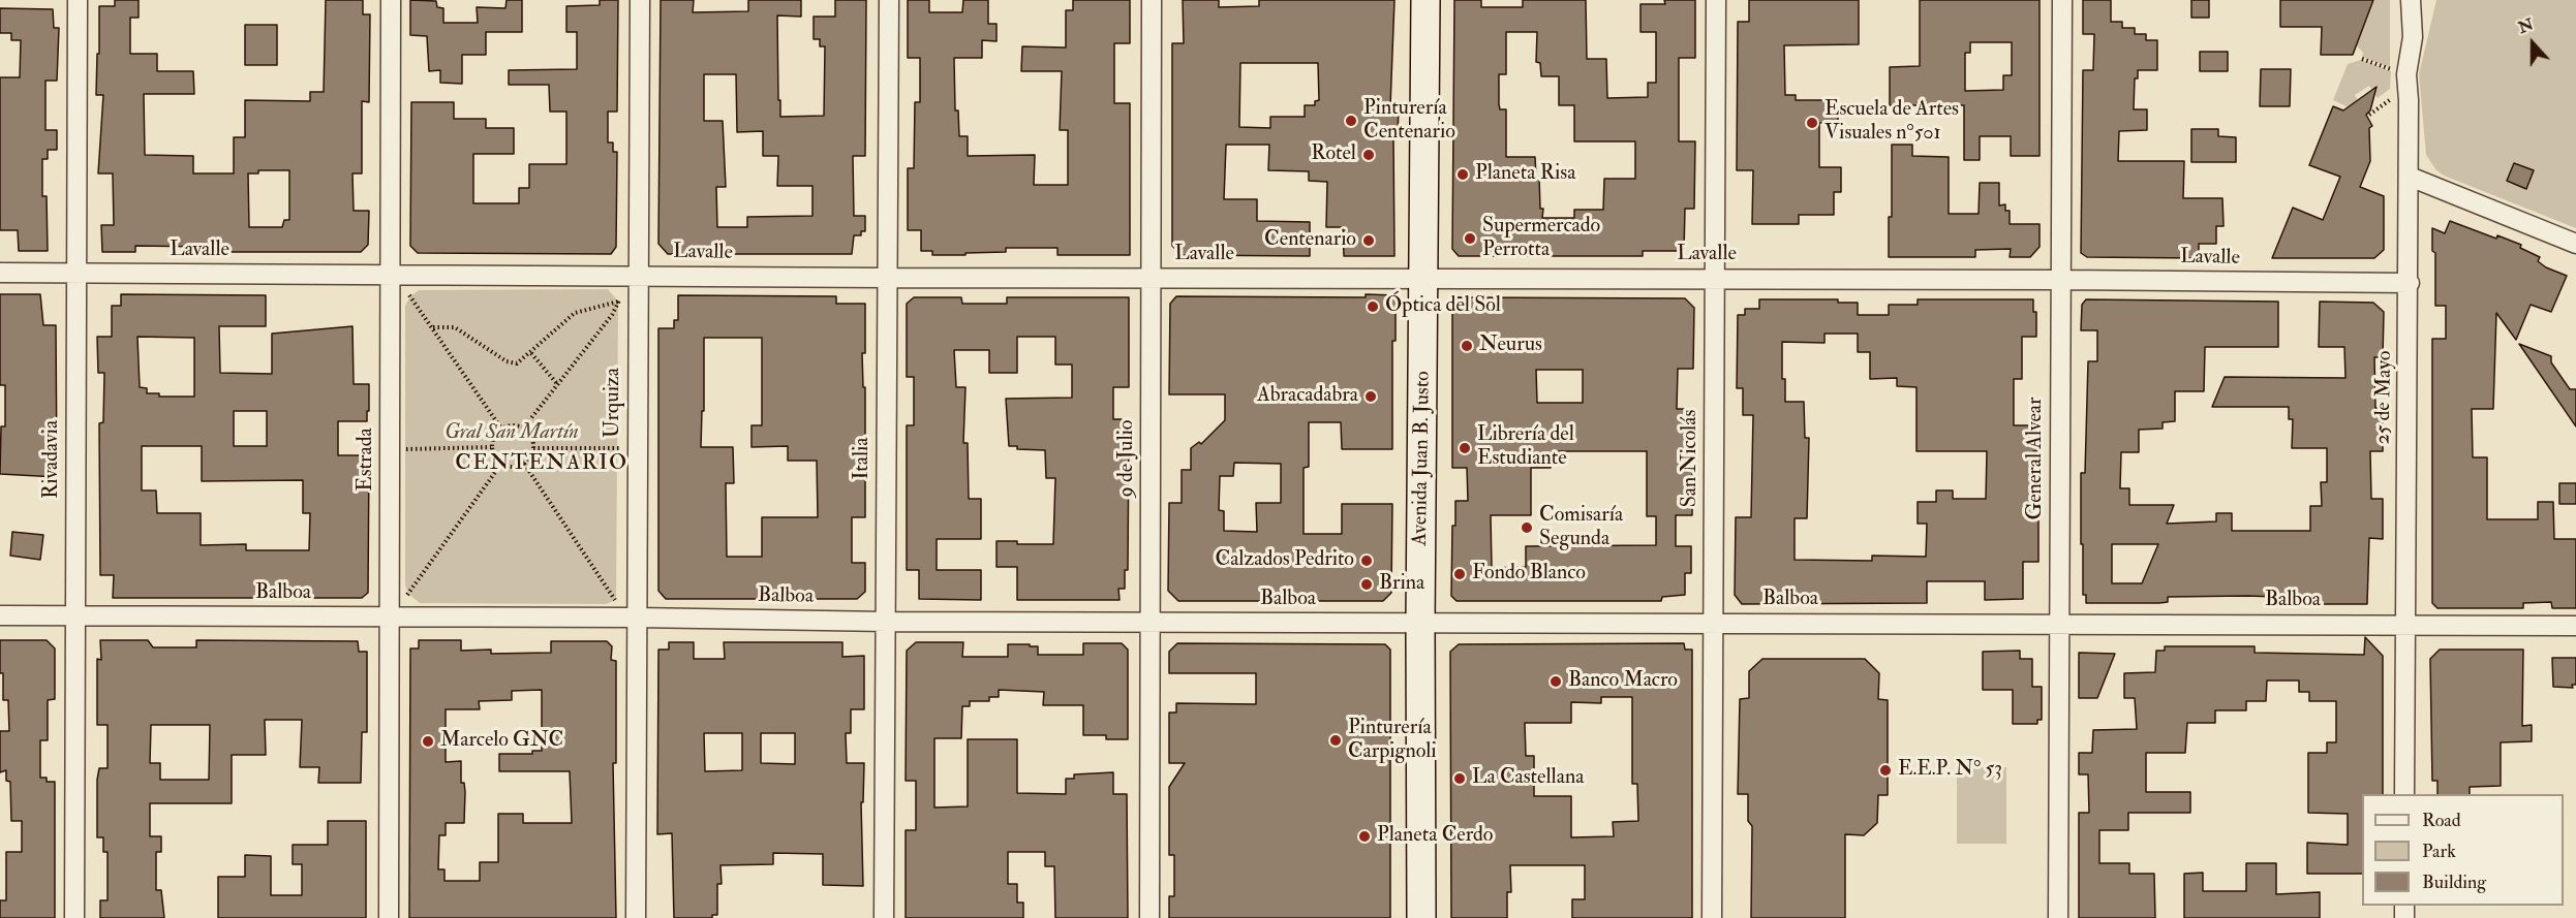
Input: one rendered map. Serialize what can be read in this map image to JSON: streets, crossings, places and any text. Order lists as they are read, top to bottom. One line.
{"streets":{"main road":["Avenida Juan B. Justo"],"street":["Lavalle","25 de Mayo","Urquiza","Italia","9 de Julio","San Nicolás","General Alvear","Rivadavia","Estrada","Balboa"]},"crossings":[["Lavalle","25 de Mayo"],["Lavalle","Urquiza"],["Lavalle","Italia"],["Lavalle","9 de Julio"],["Lavalle","Avenida Juan B. Justo"],["Lavalle","San Nicolás"],["Lavalle","General Alvear"],["Lavalle","Rivadavia"],["Lavalle","Estrada"],["25 de Mayo","Balboa"],["Urquiza","Balboa"],["Italia","Balboa"],["9 de Julio","Balboa"],["Avenida Juan B. Justo","Balboa"],["San Nicolás","Balboa"],["General Alvear","Balboa"],["Rivadavia","Balboa"],["Estrada","Balboa"]],"districts":["CENTENARIO"],"parks":["Gral San Martín"],"places":["Pinturería Centenario","Escuela de Artes Visuales n°501","Rotel","Planeta Risa","Supermercado Perrotta","Centenario","Óptica del Sol","Neurus","Abracadabra","Librería del Estudiante","Comisaría Segunda","Calzados Pedrito","Fondo Blanco","Brina","Banco Macro","Pinturería Carpignoli","Marcelo GNC","E.E.P. N° 53","La Castellana","Planeta Cerdo"],"legend":["Road","Park","Building"],"north":"top"}
